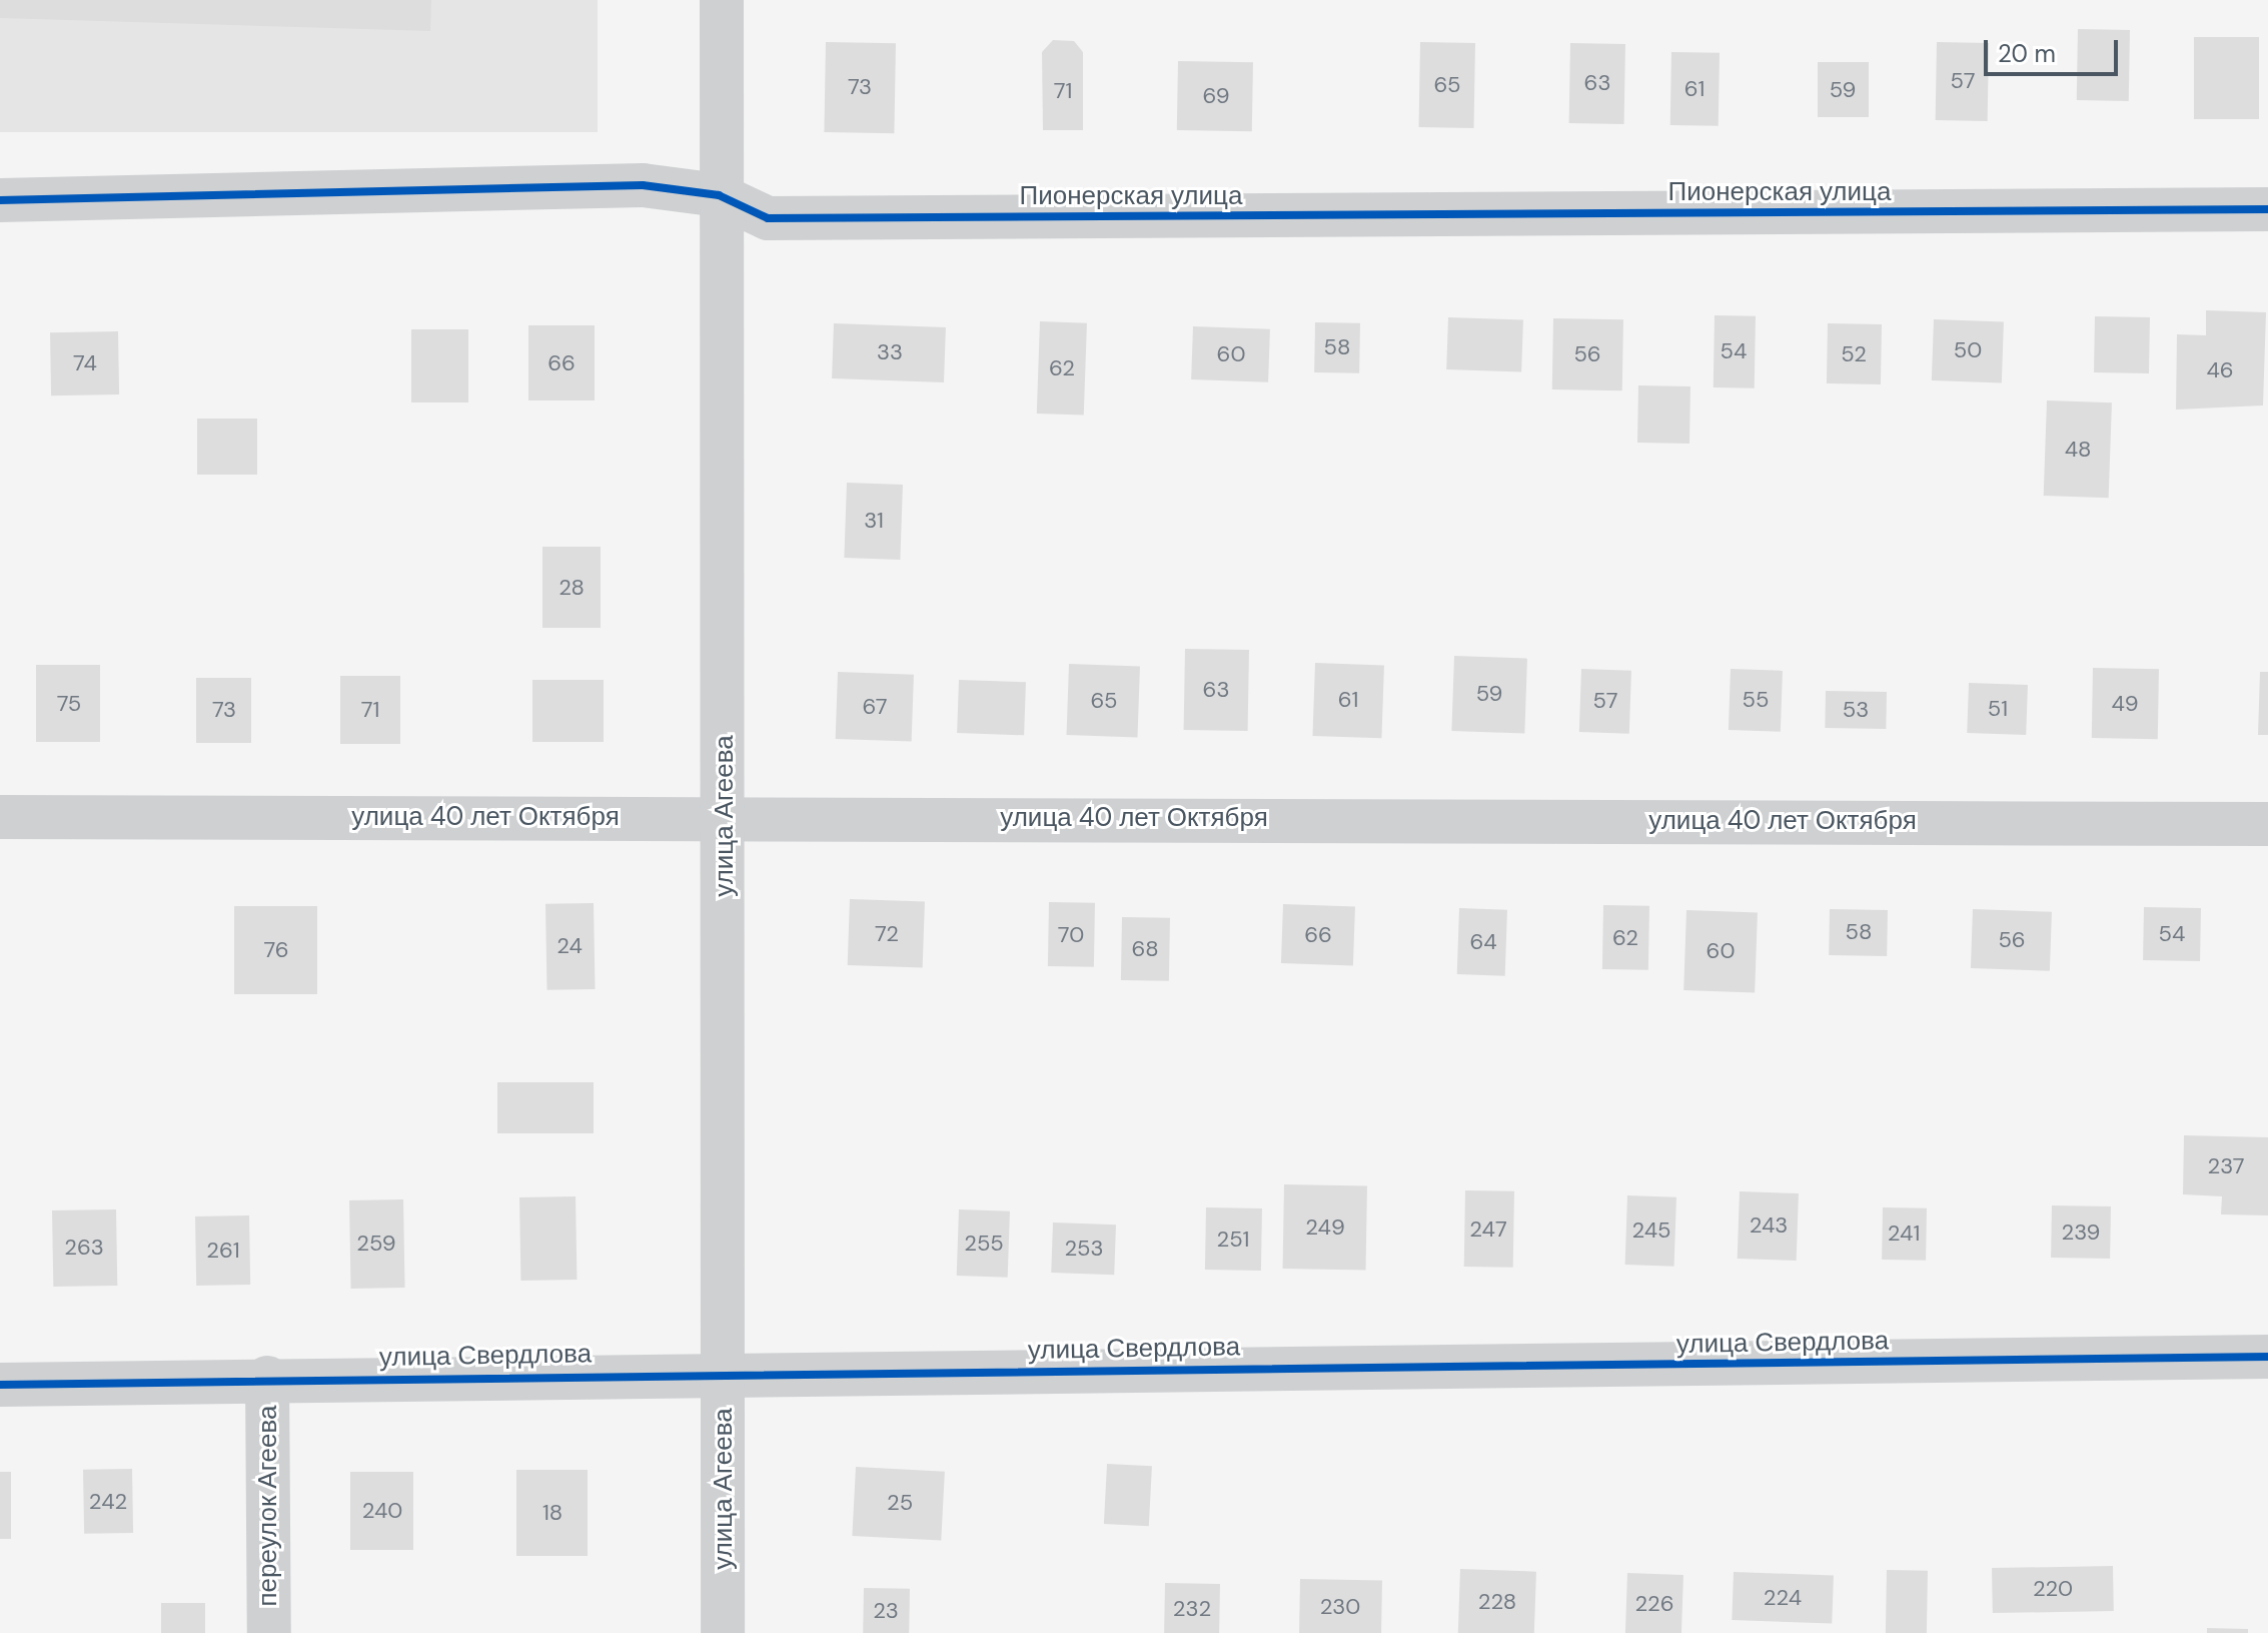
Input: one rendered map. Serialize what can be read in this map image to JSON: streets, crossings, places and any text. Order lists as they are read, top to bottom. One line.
{"streets":{"street":["Пионерская улица","улица Агеева","улица 40 лет Октября","улица Свердлова","переулок Агеева"]},"crossings":[["Пионерская улица","улица Агеева"],["улица Агеева","улица 40 лет Октября"],["улица Агеева","улица Свердлова"],["улица Свердлова","переулок Агеева"]],"house_numbers":["57","63","65","73","61","59","71","69","58","50","54","33","60","56","52","74","66","62","46","48","31","28","63","59","61","55","65","57","75","49","67","51","73","71","53","58","72","54","70","66","62","56","64","24","68","76","60","237","243","249","247","245","239","241","251","259","255","263","253","261","242","25","240","18","220","224","228","226","230","232","23"],"scale_bar":"20 m"}
